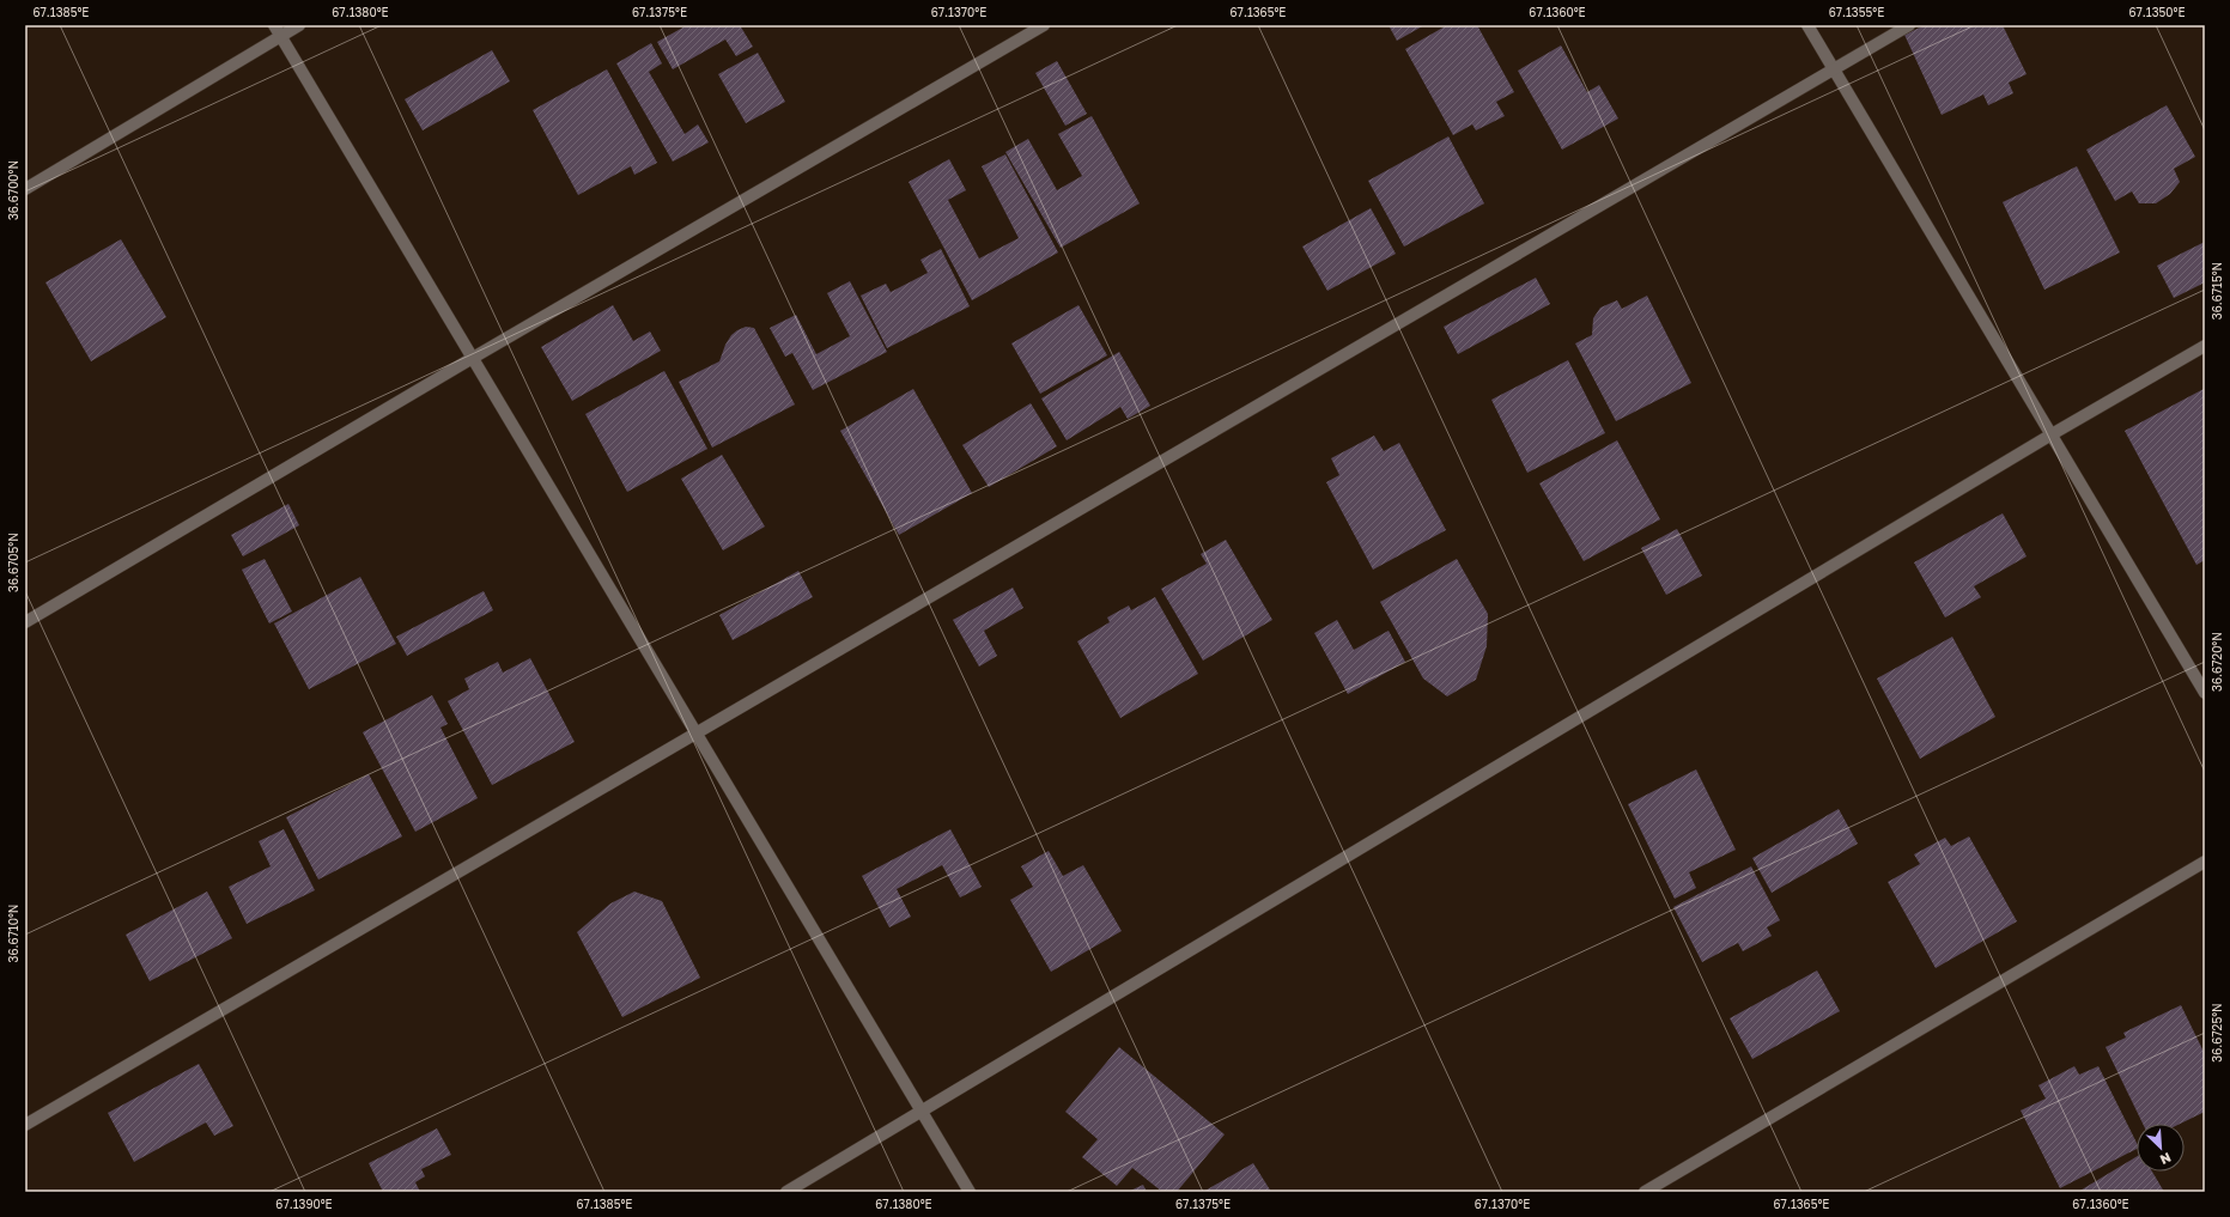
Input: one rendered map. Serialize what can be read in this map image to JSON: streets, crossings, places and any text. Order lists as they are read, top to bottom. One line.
{"north":"bottom right","coordinates":["67.1385°E","67.1380°E","67.1375°E","67.1370°E","67.1365°E","67.1360°E","67.1355°E","67.1350°E","36.6700°N","36.6715°N","36.6705°N","36.6720°N","36.6710°N","36.6725°N","67.1390°E"]}
